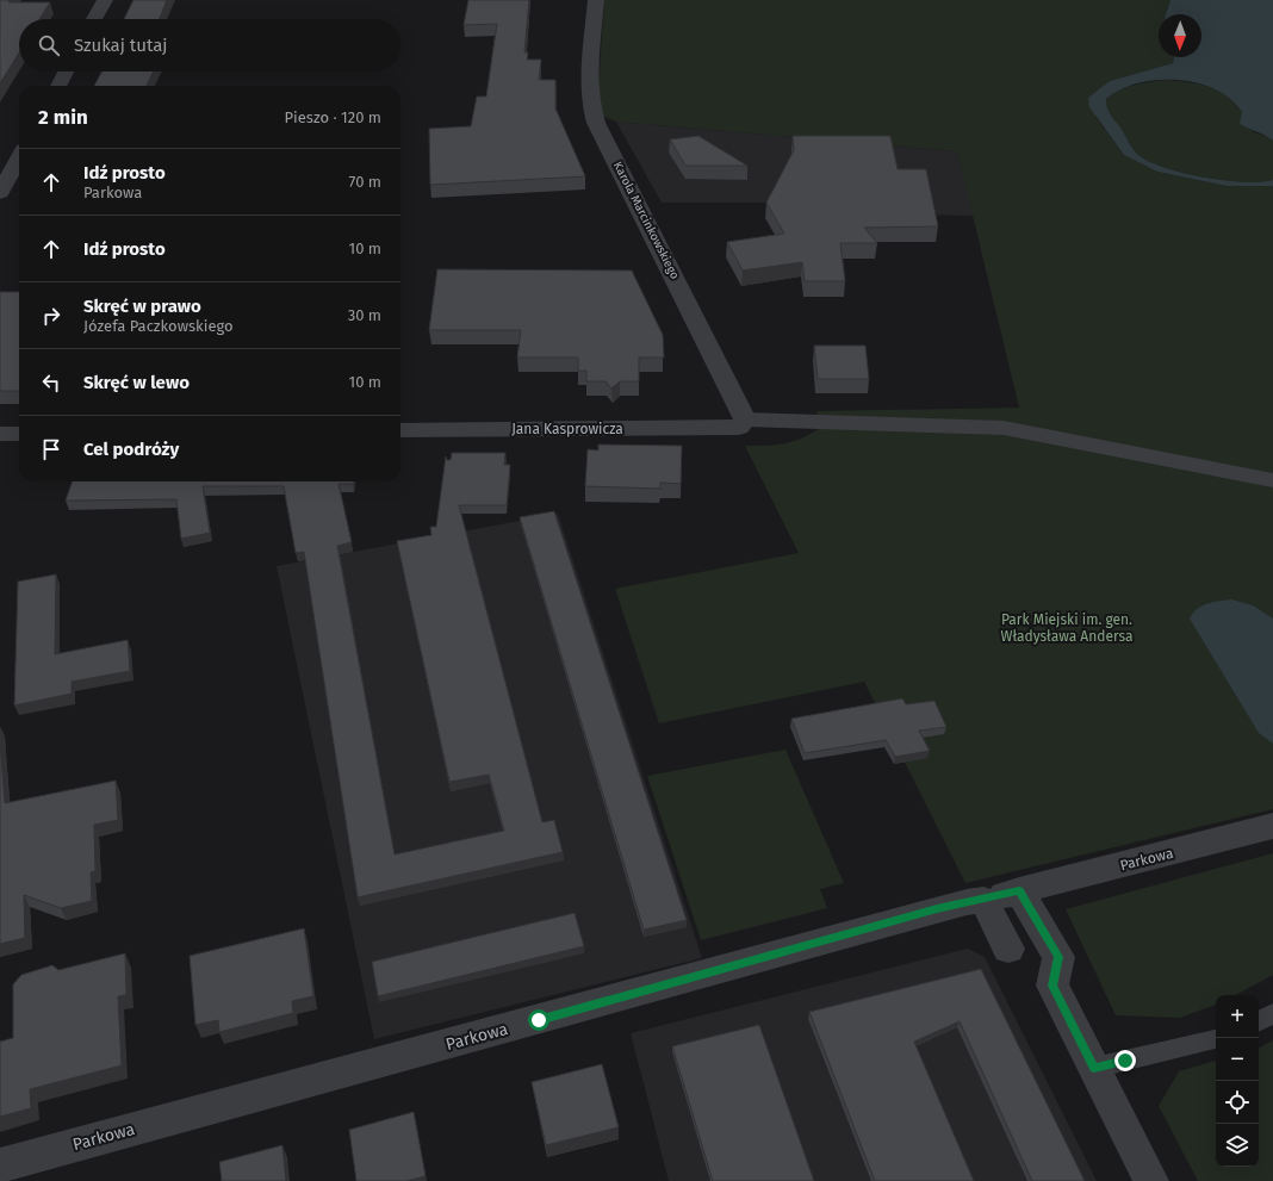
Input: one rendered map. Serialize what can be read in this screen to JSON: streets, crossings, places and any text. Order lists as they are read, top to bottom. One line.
{"streets":{"street":["Karola Marcinkowskiego","Jana Kasprowicza","Parkowa"]},"crossings":[["Karola Marcinkowskiego","Jana Kasprowicza"]],"parks":["Park Miejski im. gen. Władysława Andersa"],"north":"bottom","page":{"search":"Szukaj tutaj","heading":["2 min","Pieszo · 120 m"],"list":[["Idź prosto","Parkowa","70 m"],["Idź prosto","10 m"],["Skręć w prawo","Józefa Paczkowskiego","30 m"],["Skręć w lewo","10 m"],"Cel podróży"],"map_buttons":["+","−"]}}
